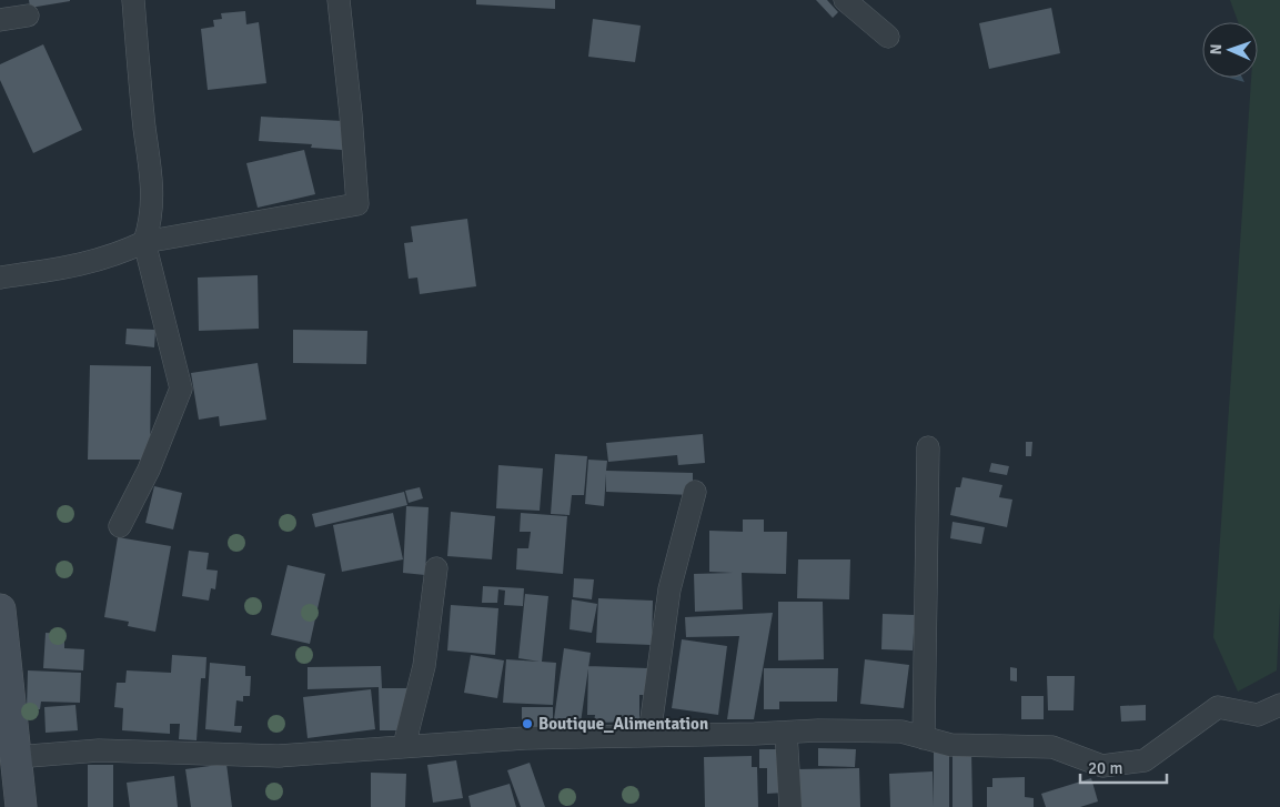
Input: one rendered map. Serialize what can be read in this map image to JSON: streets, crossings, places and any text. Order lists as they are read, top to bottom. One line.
{"places":["Boutique_Alimentation"],"scale_bar":"20 m","north":"left"}
